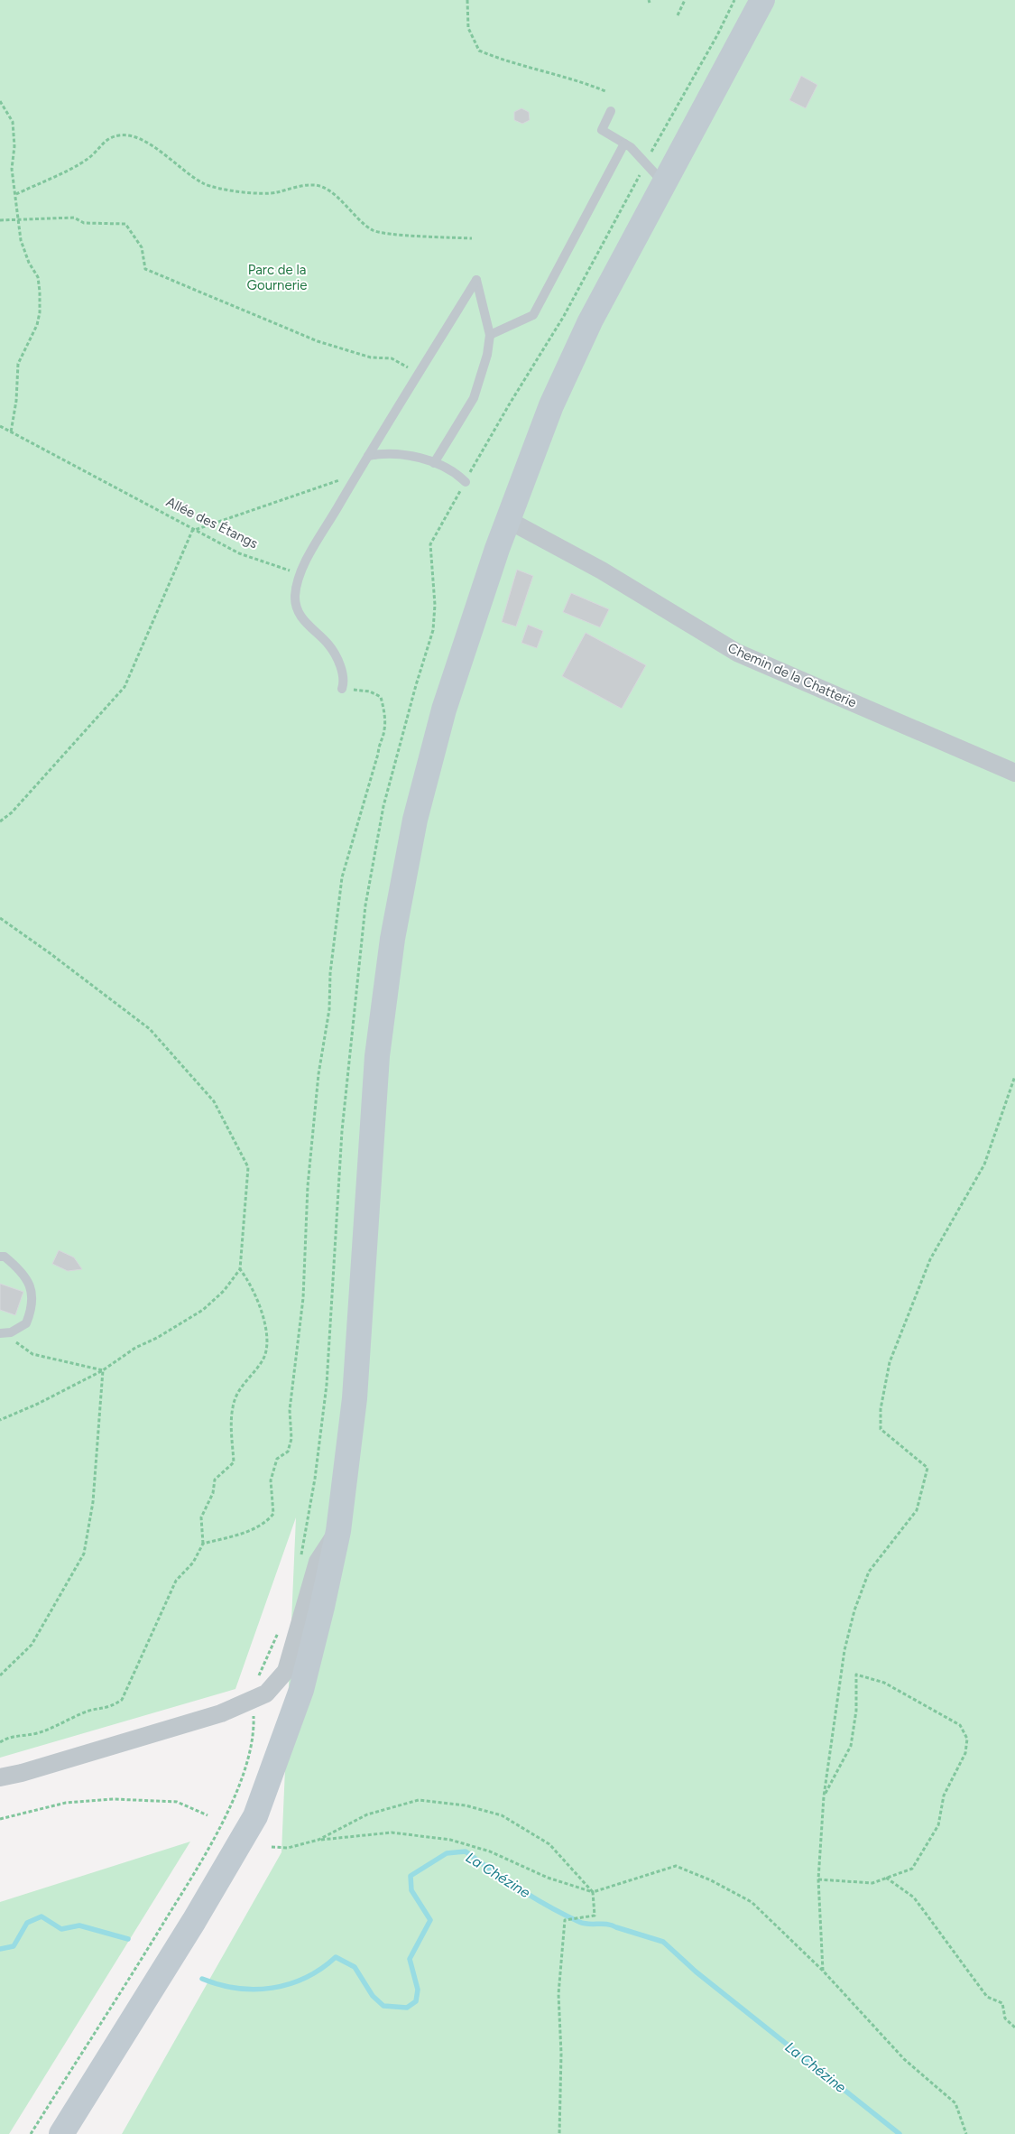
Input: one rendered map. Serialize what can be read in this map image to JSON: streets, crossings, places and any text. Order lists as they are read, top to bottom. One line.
{"streets":{"street":["Chemin de la Chatterie"],"path":["Allée des Étangs"]},"water":["La Chézine"],"parks":["Parc de la Gournerie"]}
